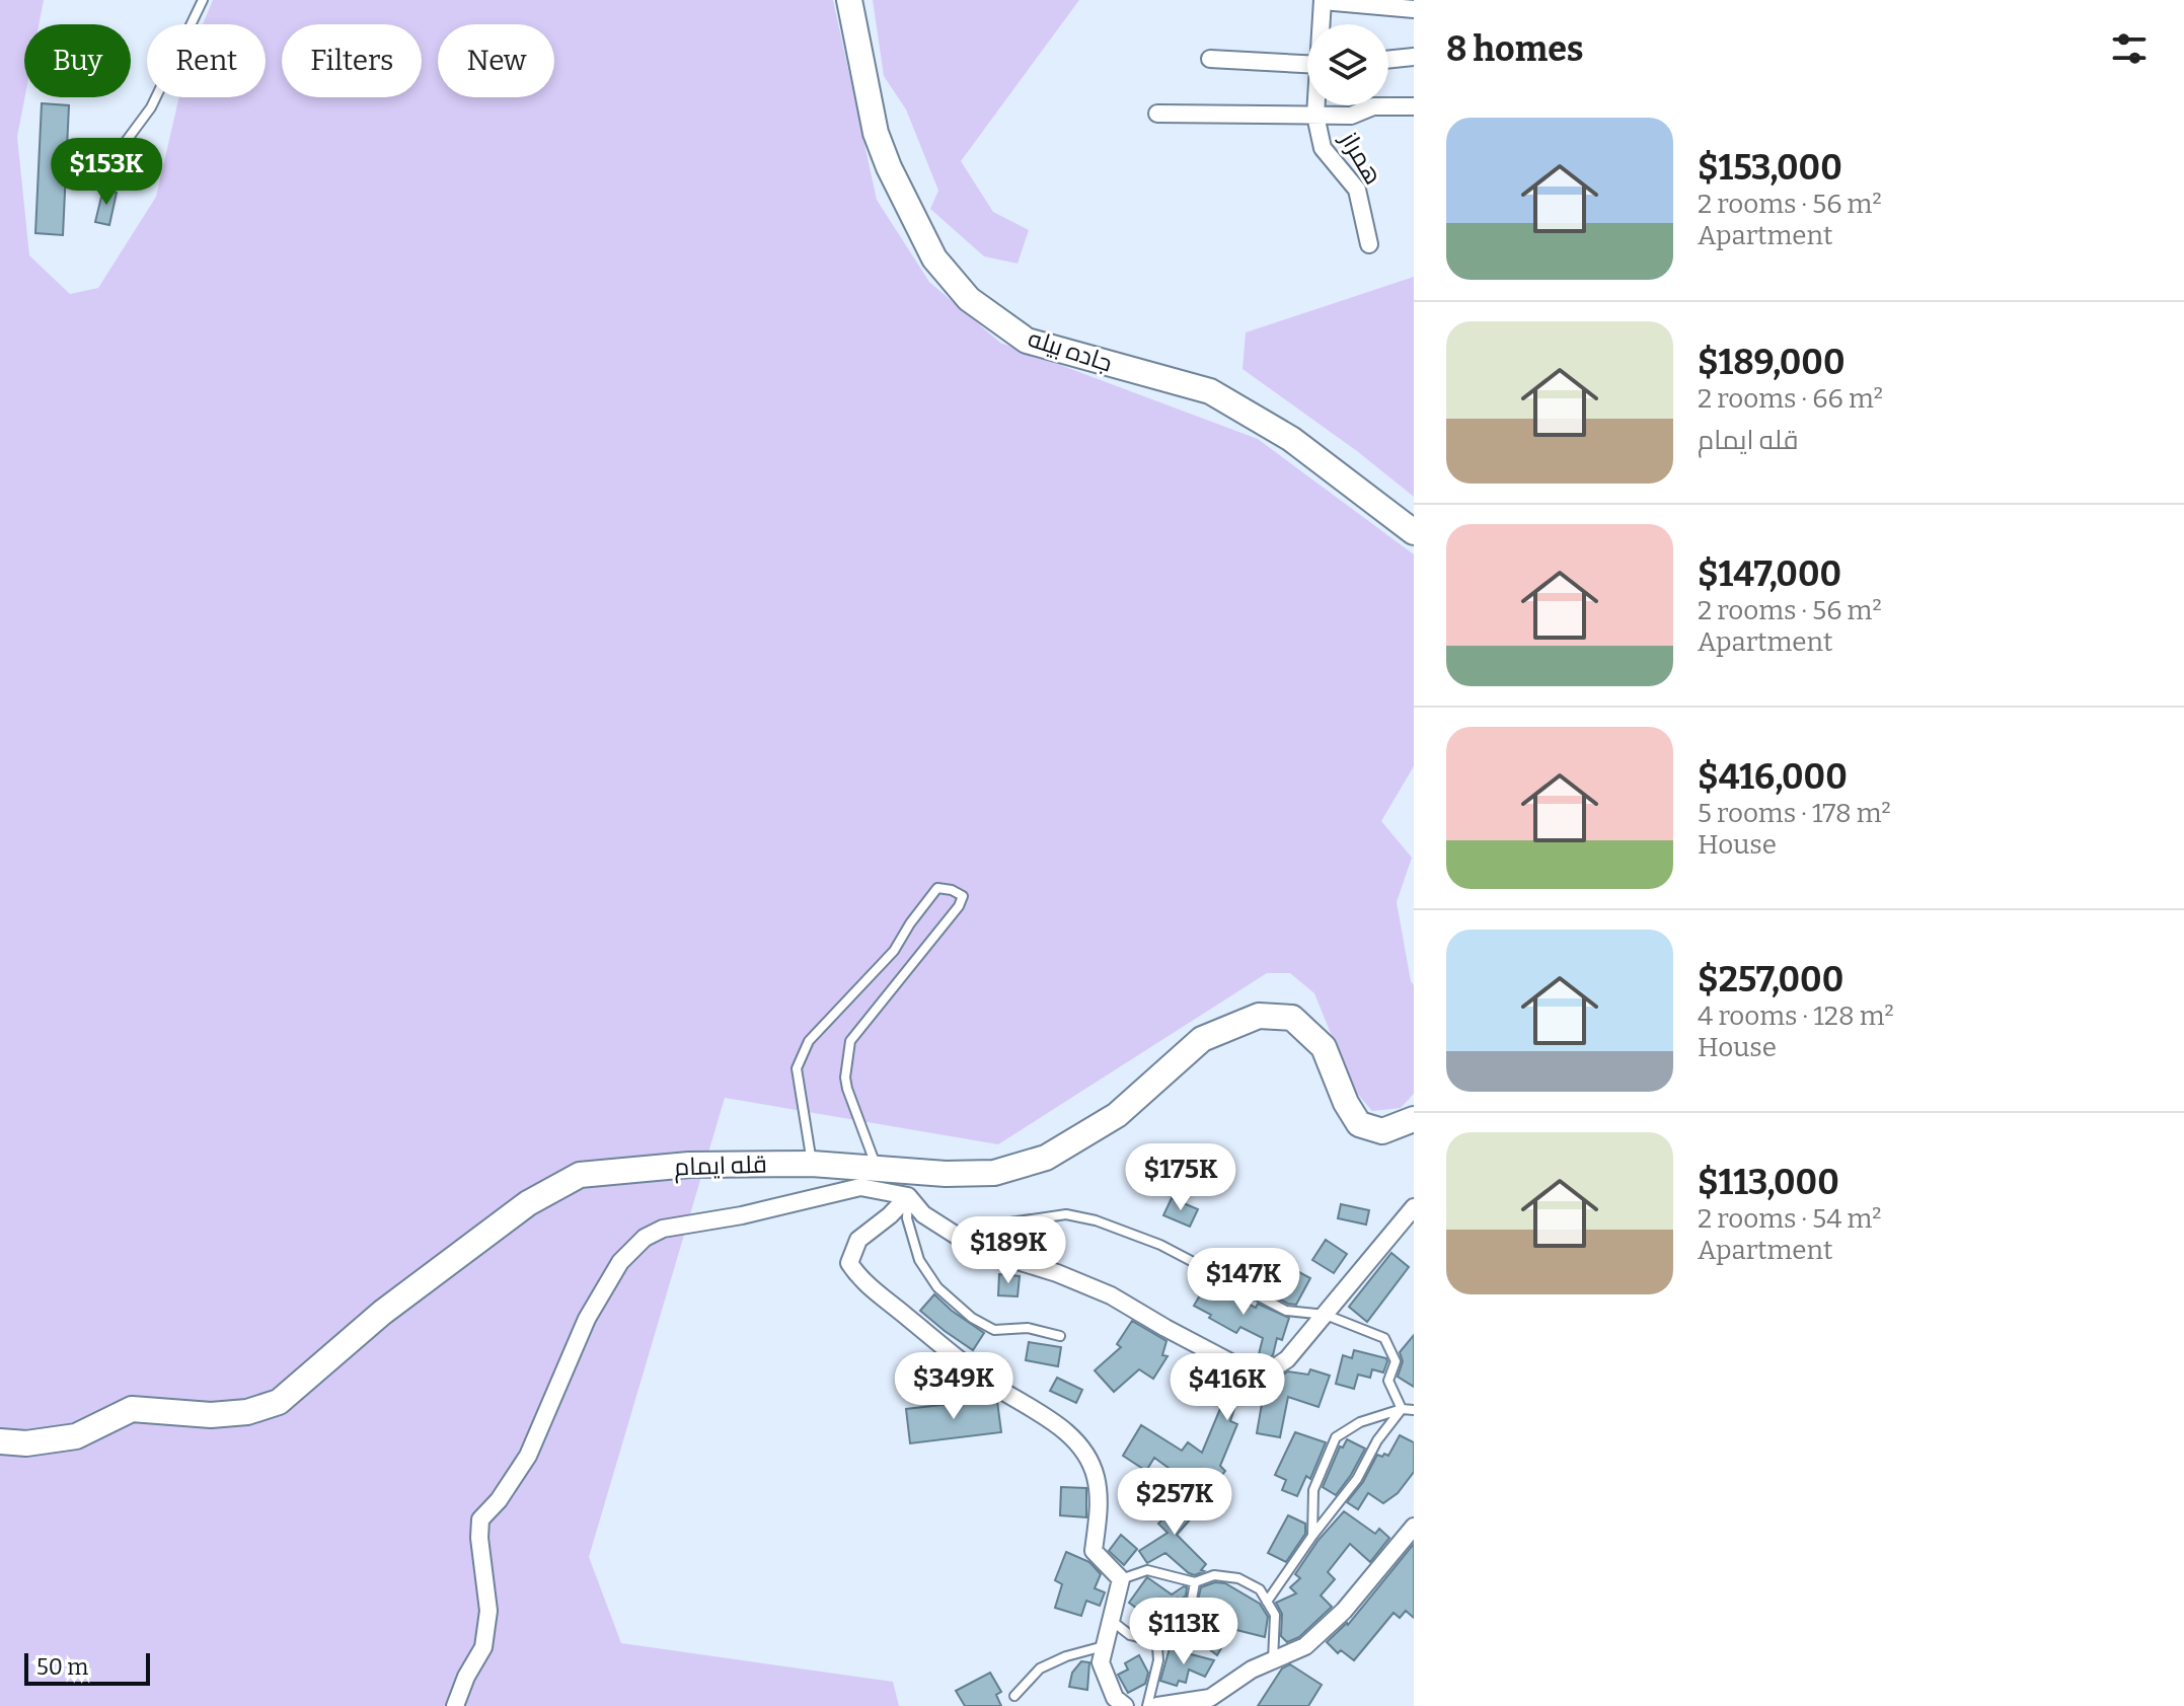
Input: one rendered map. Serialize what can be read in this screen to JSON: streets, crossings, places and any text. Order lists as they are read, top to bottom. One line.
{"streets":{"street":["همراز","جاده بیله","قله ایمام"]},"scale_bar":"50 m","page":{"heading":"8 homes","chip":["Buy","Rent","Filters","New"],"list":[{"name":"$153,000","note":"2 rooms · 56 m² · Apartment"},{"name":"$189,000","note":"2 rooms · 66 m² · قله ایمام"},{"name":"$147,000","note":"2 rooms · 56 m² · Apartment"},{"name":"$416,000","note":"5 rooms · 178 m² · House"},{"name":"$257,000","note":"4 rooms · 128 m² · House"},{"name":"$113,000","note":"2 rooms · 54 m² · Apartment"}],"price":["$153K","$175K","$189K","$147K","$349K","$416K","$257K","$113K"],"scale":"50 m"}}
